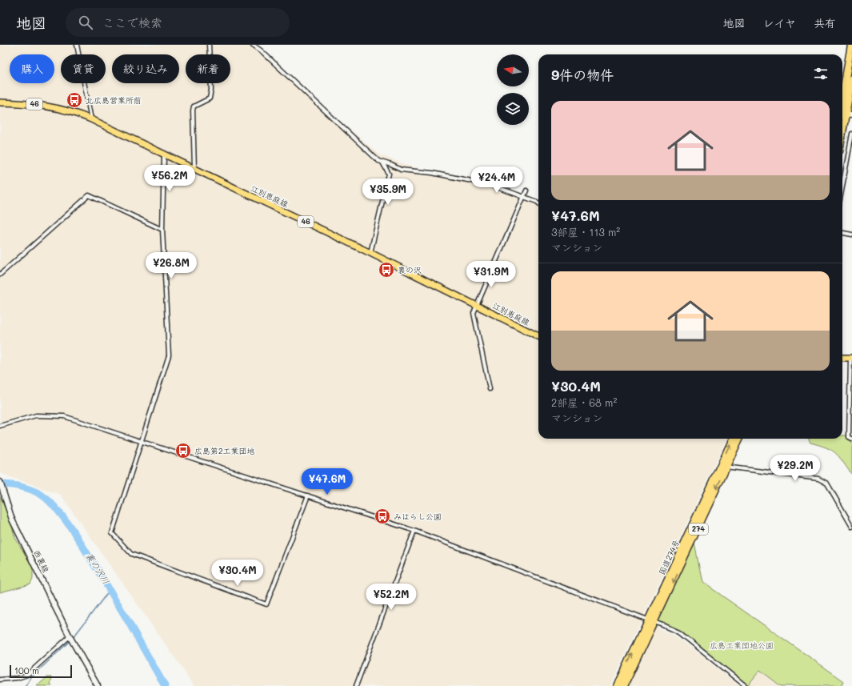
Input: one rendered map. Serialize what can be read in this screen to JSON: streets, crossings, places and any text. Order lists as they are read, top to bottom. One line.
{"streets":{"highway":["274","国道274号"],"main road":["46","江別恵庭線"],"street":["西裏線"]},"water":["裏の沢川"],"parks":["広島工業団地公園"],"places":{"bus stop":["北広島営業所前","裏の沢","広島第2工業団地","みはらし公園"]},"scale_bar":"100 m","north":"left","page":{"header":"地図","search":"ここで検索","nav":["地図","レイヤ","共有"],"chip":["購入","賃貸","絞り込み","新着"],"heading":"9件の物件","list":[{"name":"¥47.6M","note":"3部屋 · 113 m² · マンション"},{"name":"¥30.4M","note":"2部屋 · 68 m² · マンション"}],"price":["¥56.2M","¥24.4M","¥35.9M","¥26.8M","¥31.9M","¥29.2M","¥47.6M","¥30.4M","¥52.2M"],"scale":"100 m"}}
